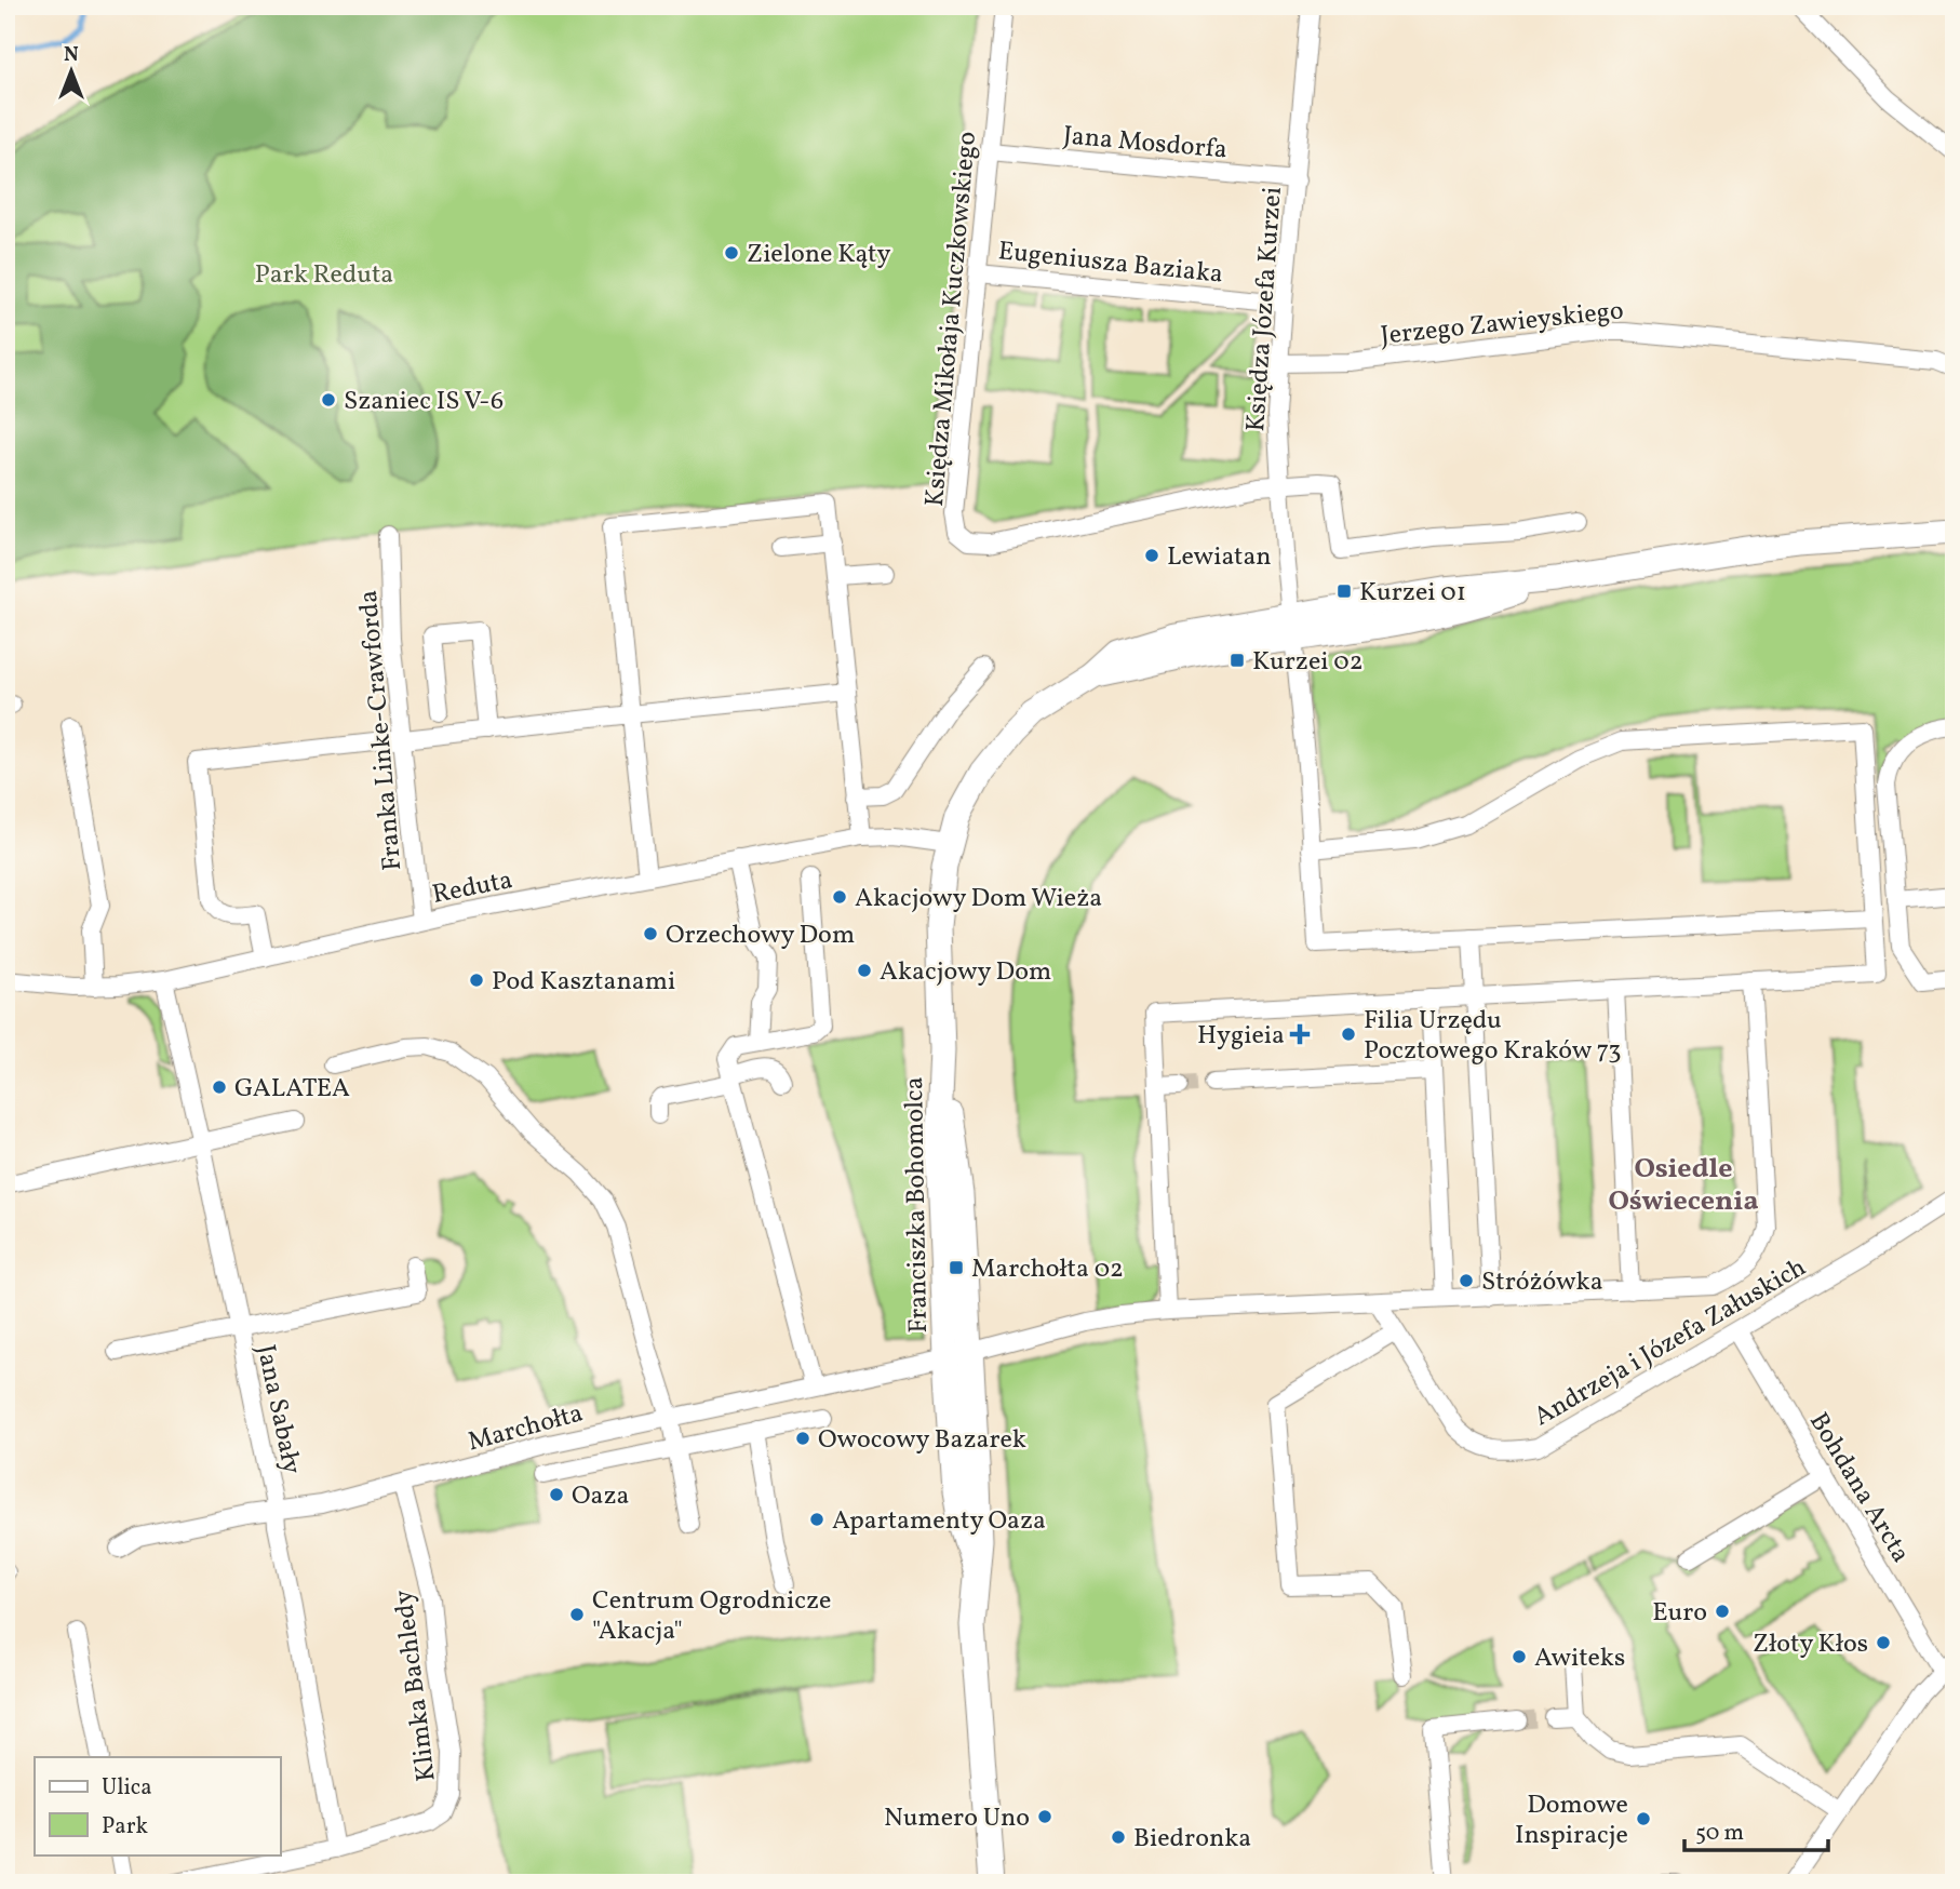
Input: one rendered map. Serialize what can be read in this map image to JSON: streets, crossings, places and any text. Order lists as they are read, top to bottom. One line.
{"streets":{"street":["Jana Mosdorfa","Eugeniusza Baziaka","Księdza Józefa Kurzei","Księdza Mikołaja Kuczkowskiego","Jerzego Zawieyskiego","Franka Linke-Crawforda","Reduta","Franciszka Bohomolca","Andrzeja i Józefa Załuskich","Jana Sabały","Marchołta","Bohdana Arcta","Klimka Bachledy"]},"crossings":[["Jana Mosdorfa","Księdza Józefa Kurzei"],["Jana Mosdorfa","Księdza Mikołaja Kuczkowskiego"],["Eugeniusza Baziaka","Księdza Józefa Kurzei"],["Eugeniusza Baziaka","Księdza Mikołaja Kuczkowskiego"],["Księdza Józefa Kurzei","Księdza Mikołaja Kuczkowskiego"],["Księdza Józefa Kurzei","Jerzego Zawieyskiego"],["Księdza Józefa Kurzei","Franciszka Bohomolca"],["Franka Linke-Crawforda","Reduta"],["Reduta","Franciszka Bohomolca"],["Reduta","Jana Sabały"],["Franciszka Bohomolca","Marchołta"],["Andrzeja i Józefa Załuskich","Bohdana Arcta"],["Jana Sabały","Marchołta"],["Jana Sabały","Klimka Bachledy"],["Marchołta","Klimka Bachledy"]],"districts":["Osiedle Oświecenia"],"parks":["Park Reduta"],"places":{"other":["Zielone Kąty","Szaniec IS V-6","Lewiatan","Akacjowy Dom Wieża","Orzechowy Dom","Akacjowy Dom","Pod Kasztanami","Filia Urzędu Pocztowego Kraków 73","GALATEA","Stróżówka","Owocowy Bazarek","Oaza","Apartamenty Oaza","Euro","Centrum Ogrodnicze \"Akacja\"","Złoty Kłos","Awiteks","Numero Uno","Domowe Inspiracje","Biedronka"],"transit":["Kurzei 01","Kurzei 02","Marchołta 02"],"health":["Hygieia"]},"legend":["Ulica","Park"],"scale_bar":"50 m","north":"top"}
